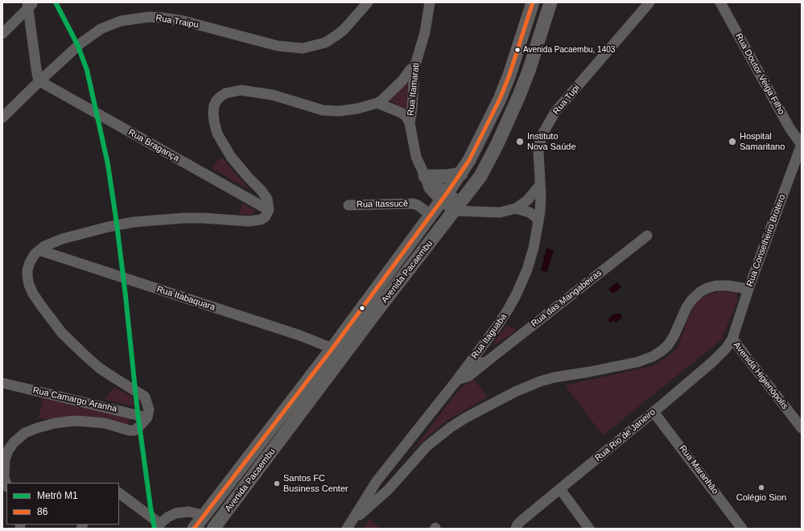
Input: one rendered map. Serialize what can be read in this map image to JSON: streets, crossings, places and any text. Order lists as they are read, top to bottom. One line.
{"streets":{"main road":["Avenida Pacaembu"],"street":["Rua Traipu","Rua Doutor Veiga Filho","Rua Itamarati","Rua Tupi","Rua Bragança","Rua Itassucê","Rua Conselheiro Brotero","Rua Itabaquara","Rua das Mangabeiras","Rua Itaguaba","Avenida Higienópolis","Rua Camargo Aranha","Rua Rio de Janeiro","Rua Maranhão"]},"crossings":[["Rua Traipu","Rua Bragança"],["Rua Doutor Veiga Filho","Rua Conselheiro Brotero"],["Rua Itamarati","Avenida Pacaembu"],["Rua Tupi","Rua Itaguaba"],["Rua Itassucê","Avenida Pacaembu"],["Rua Conselheiro Brotero","Avenida Higienópolis"],["Rua Conselheiro Brotero","Rua Rio de Janeiro"],["Avenida Pacaembu","Rua Itabaquara"],["Rua das Mangabeiras","Rua Itaguaba"],["Avenida Higienópolis","Rua Rio de Janeiro"],["Rua Rio de Janeiro","Rua Maranhão"]],"places":["Avenida Pacaembu, 1403","Instituto Nova Saúde","Hospital Samaritano","Santos FC Business Center","Colégio Sion"],"lines":["metro line M1","transit line 86"],"legend":["Metrô M1","86"]}
